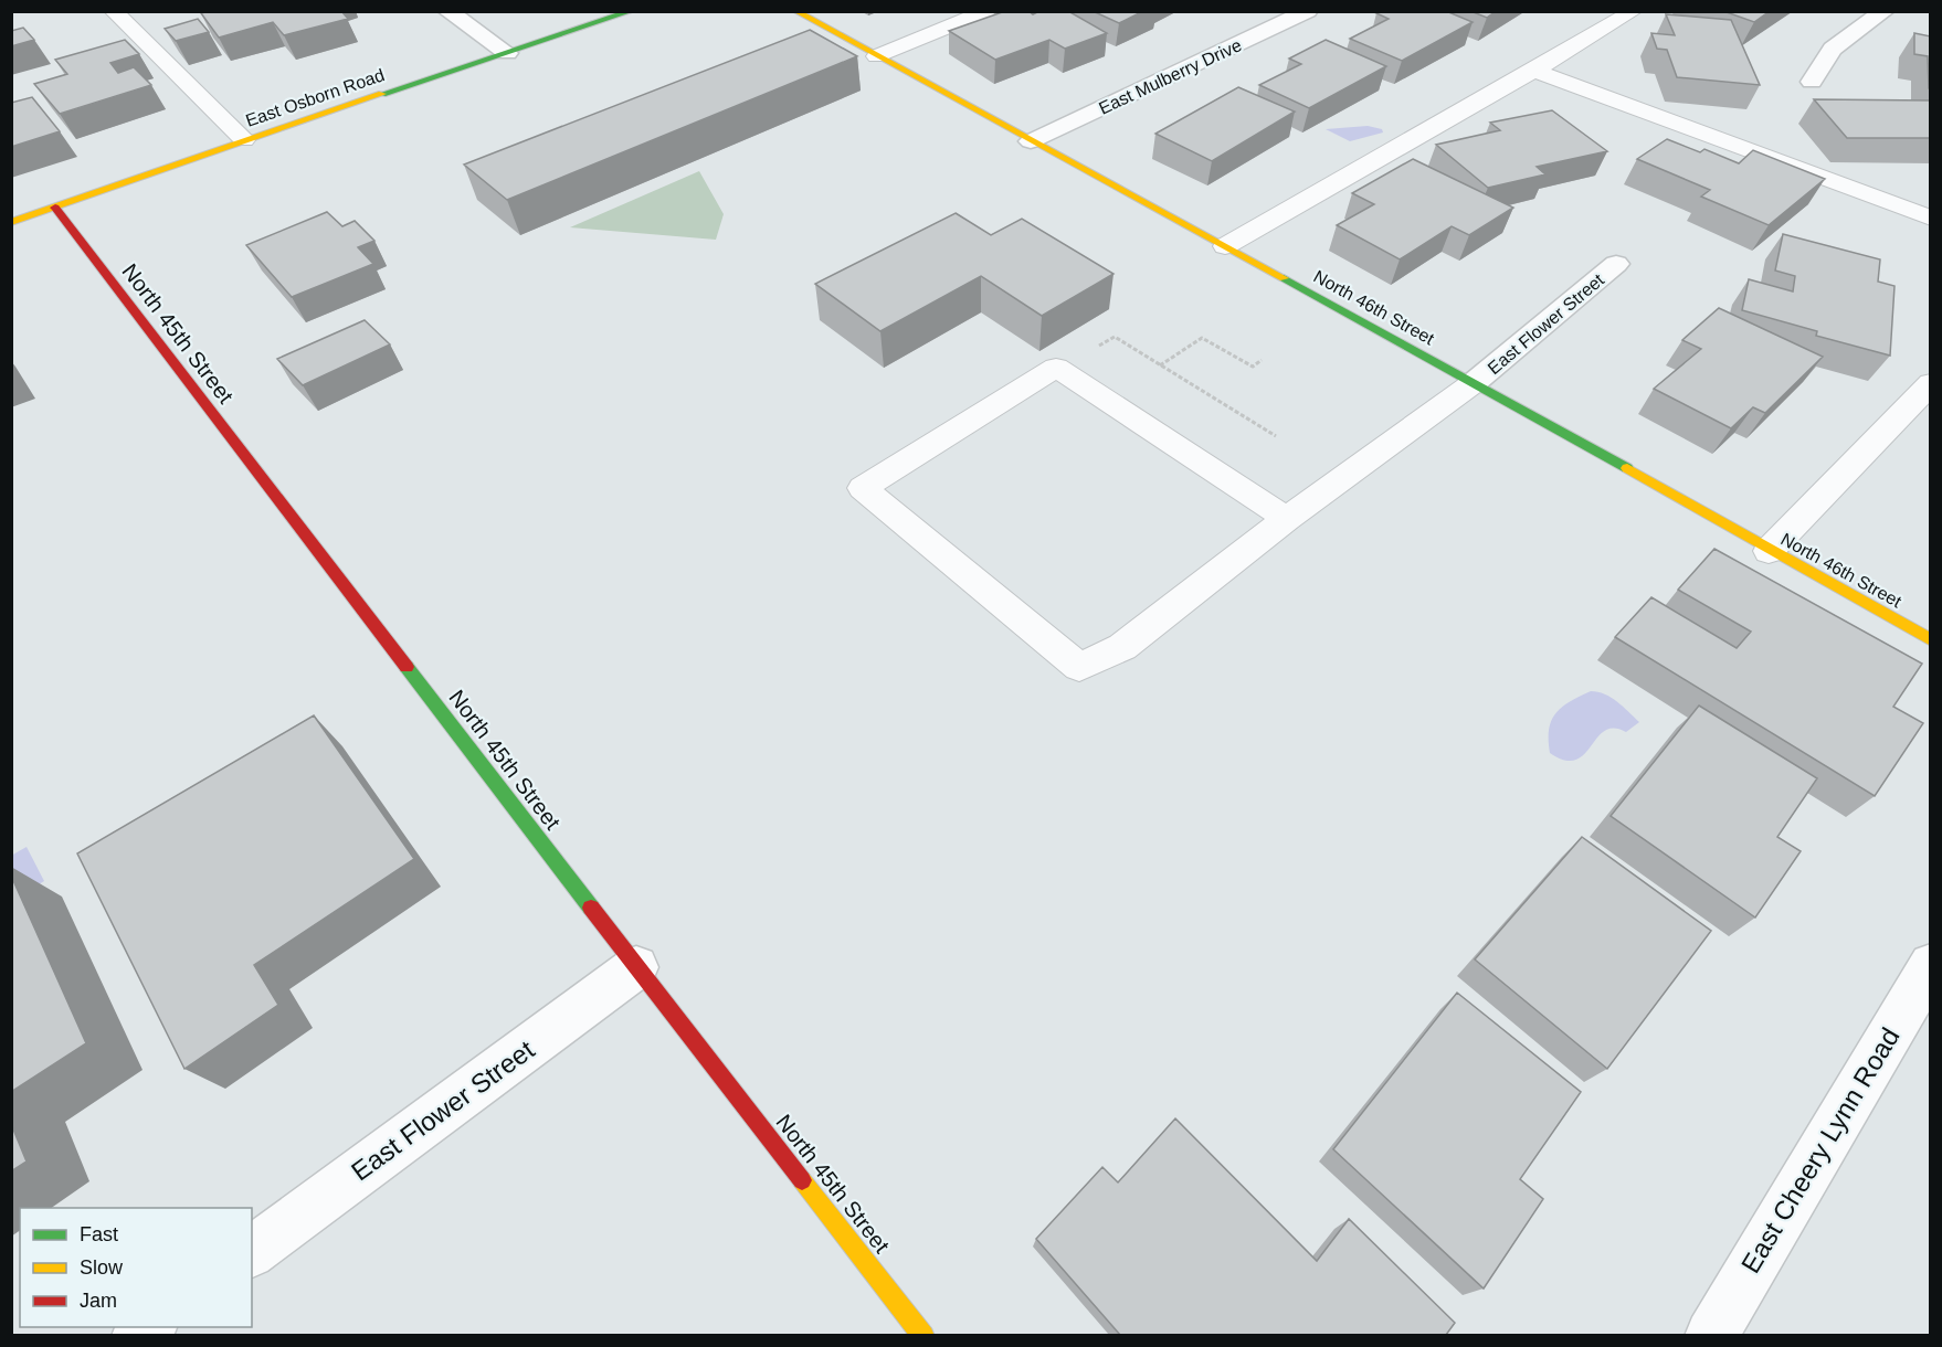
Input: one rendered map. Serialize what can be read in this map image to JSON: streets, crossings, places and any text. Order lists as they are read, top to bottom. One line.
{"streets":{"street":["East Mulberry Drive","East Osborn Road","North 46th Street","East Flower Street","North 45th Street","East Cheery Lynn Road"]},"crossings":[["East Mulberry Drive","North 46th Street"],["East Osborn Road","North 45th Street"],["North 46th Street","East Flower Street"],["East Flower Street","North 45th Street"]],"legend":["Fast","Slow","Jam"]}
